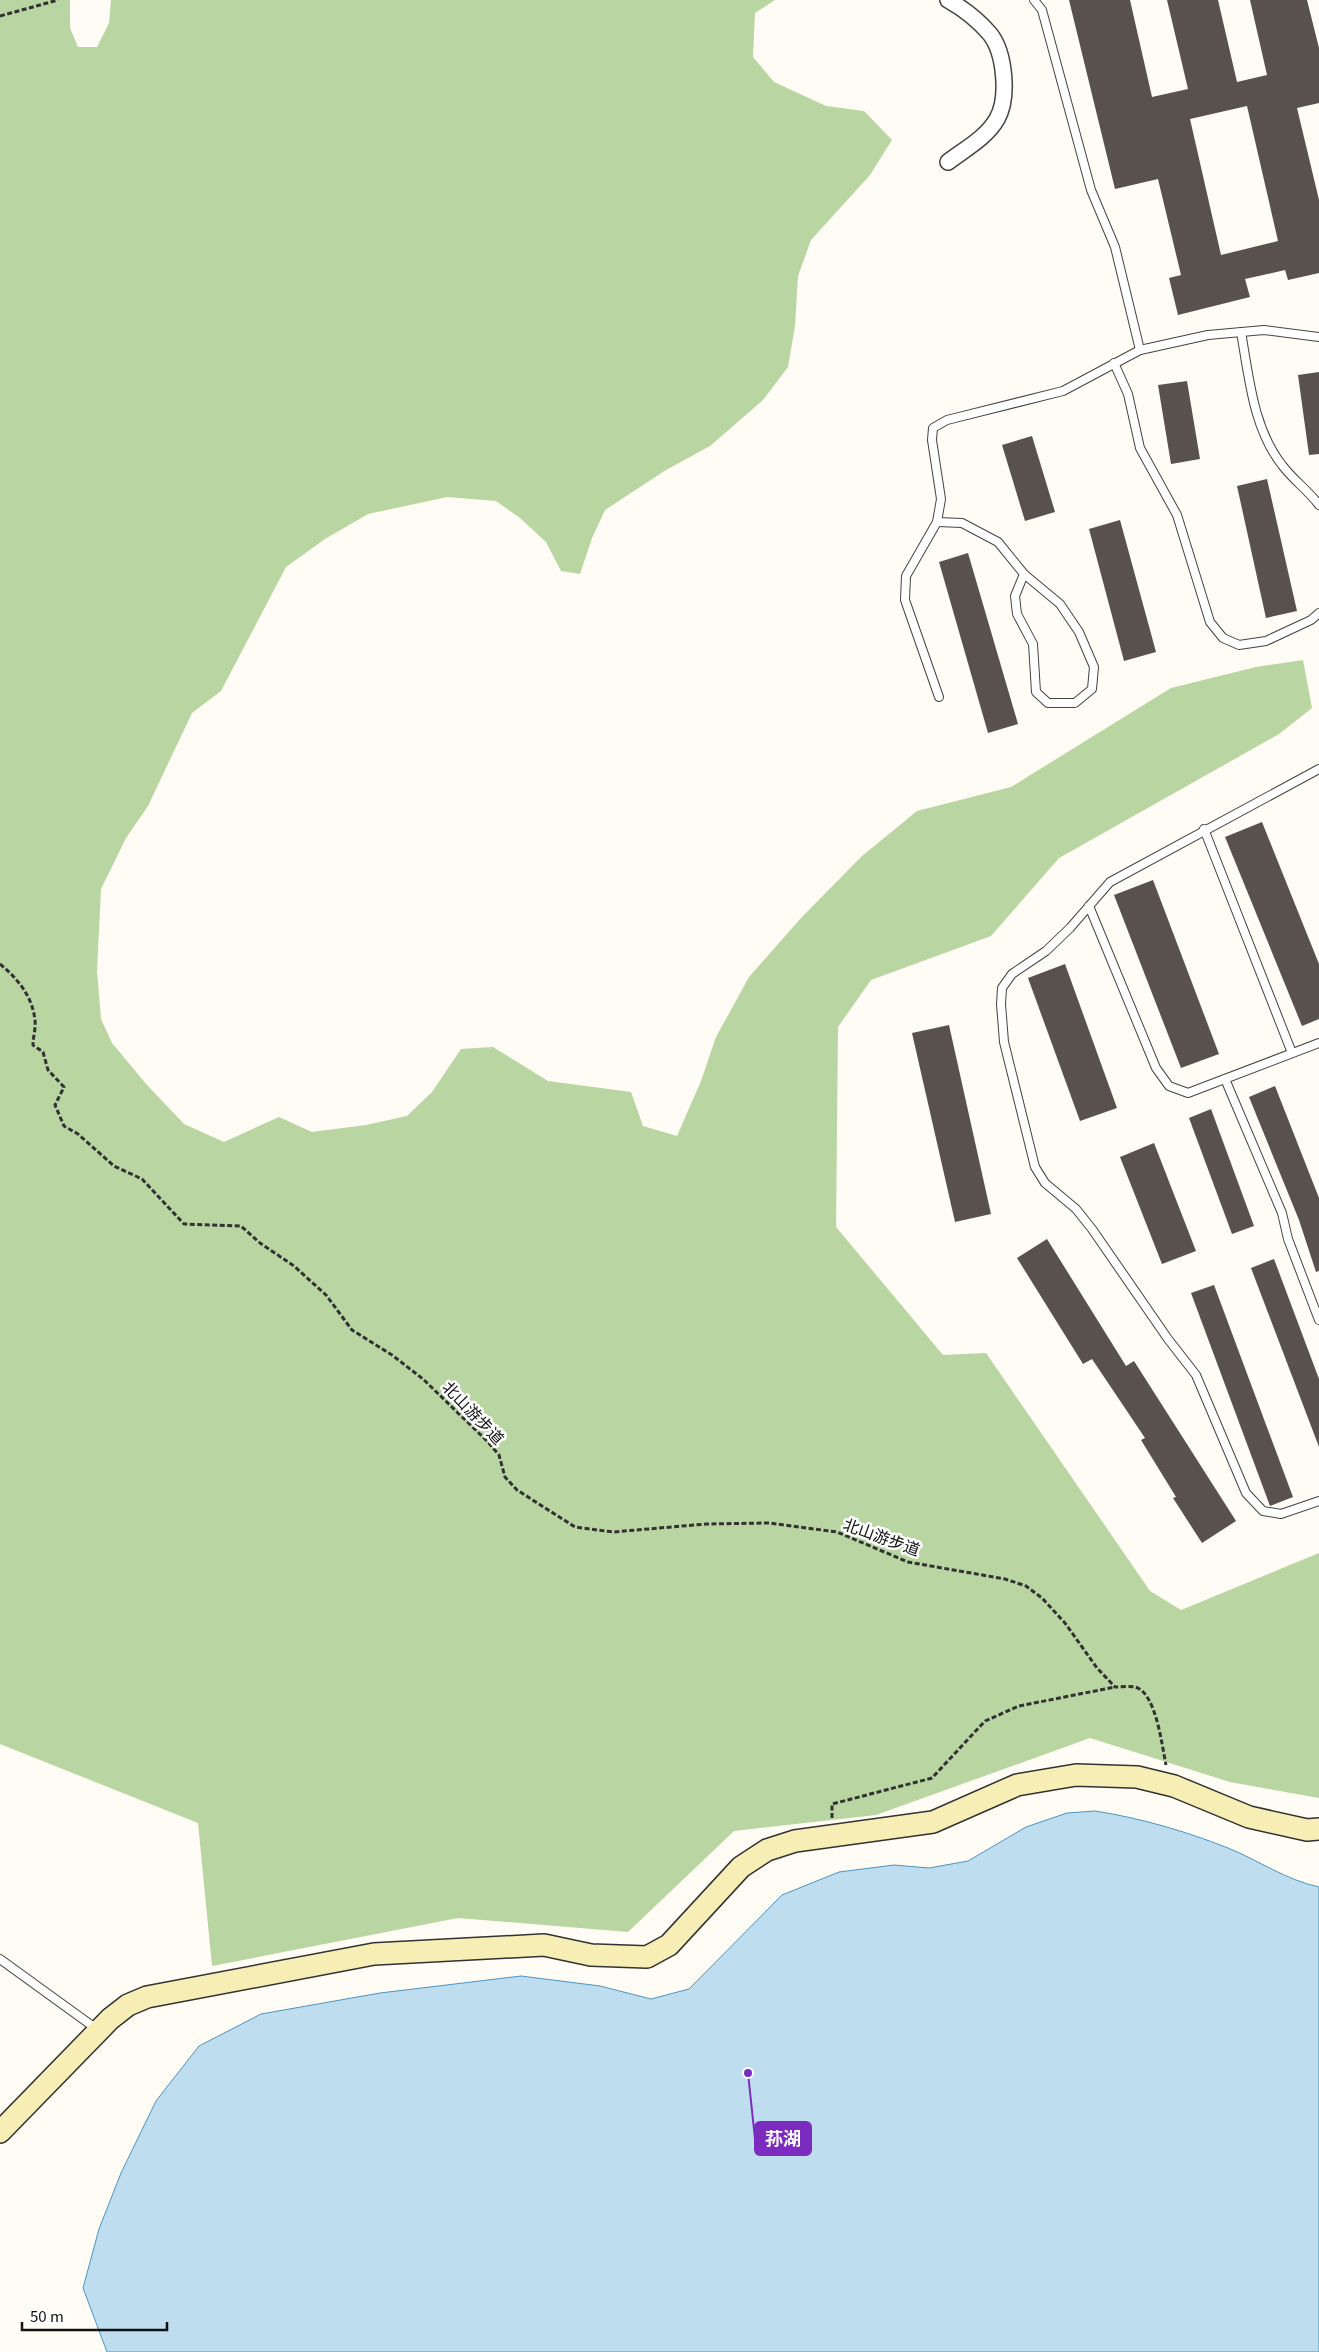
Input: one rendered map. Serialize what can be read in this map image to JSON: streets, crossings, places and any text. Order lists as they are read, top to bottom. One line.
{"streets":{"path":["北山游步道"]},"places":["荪湖"],"scale_bar":"50 m"}
